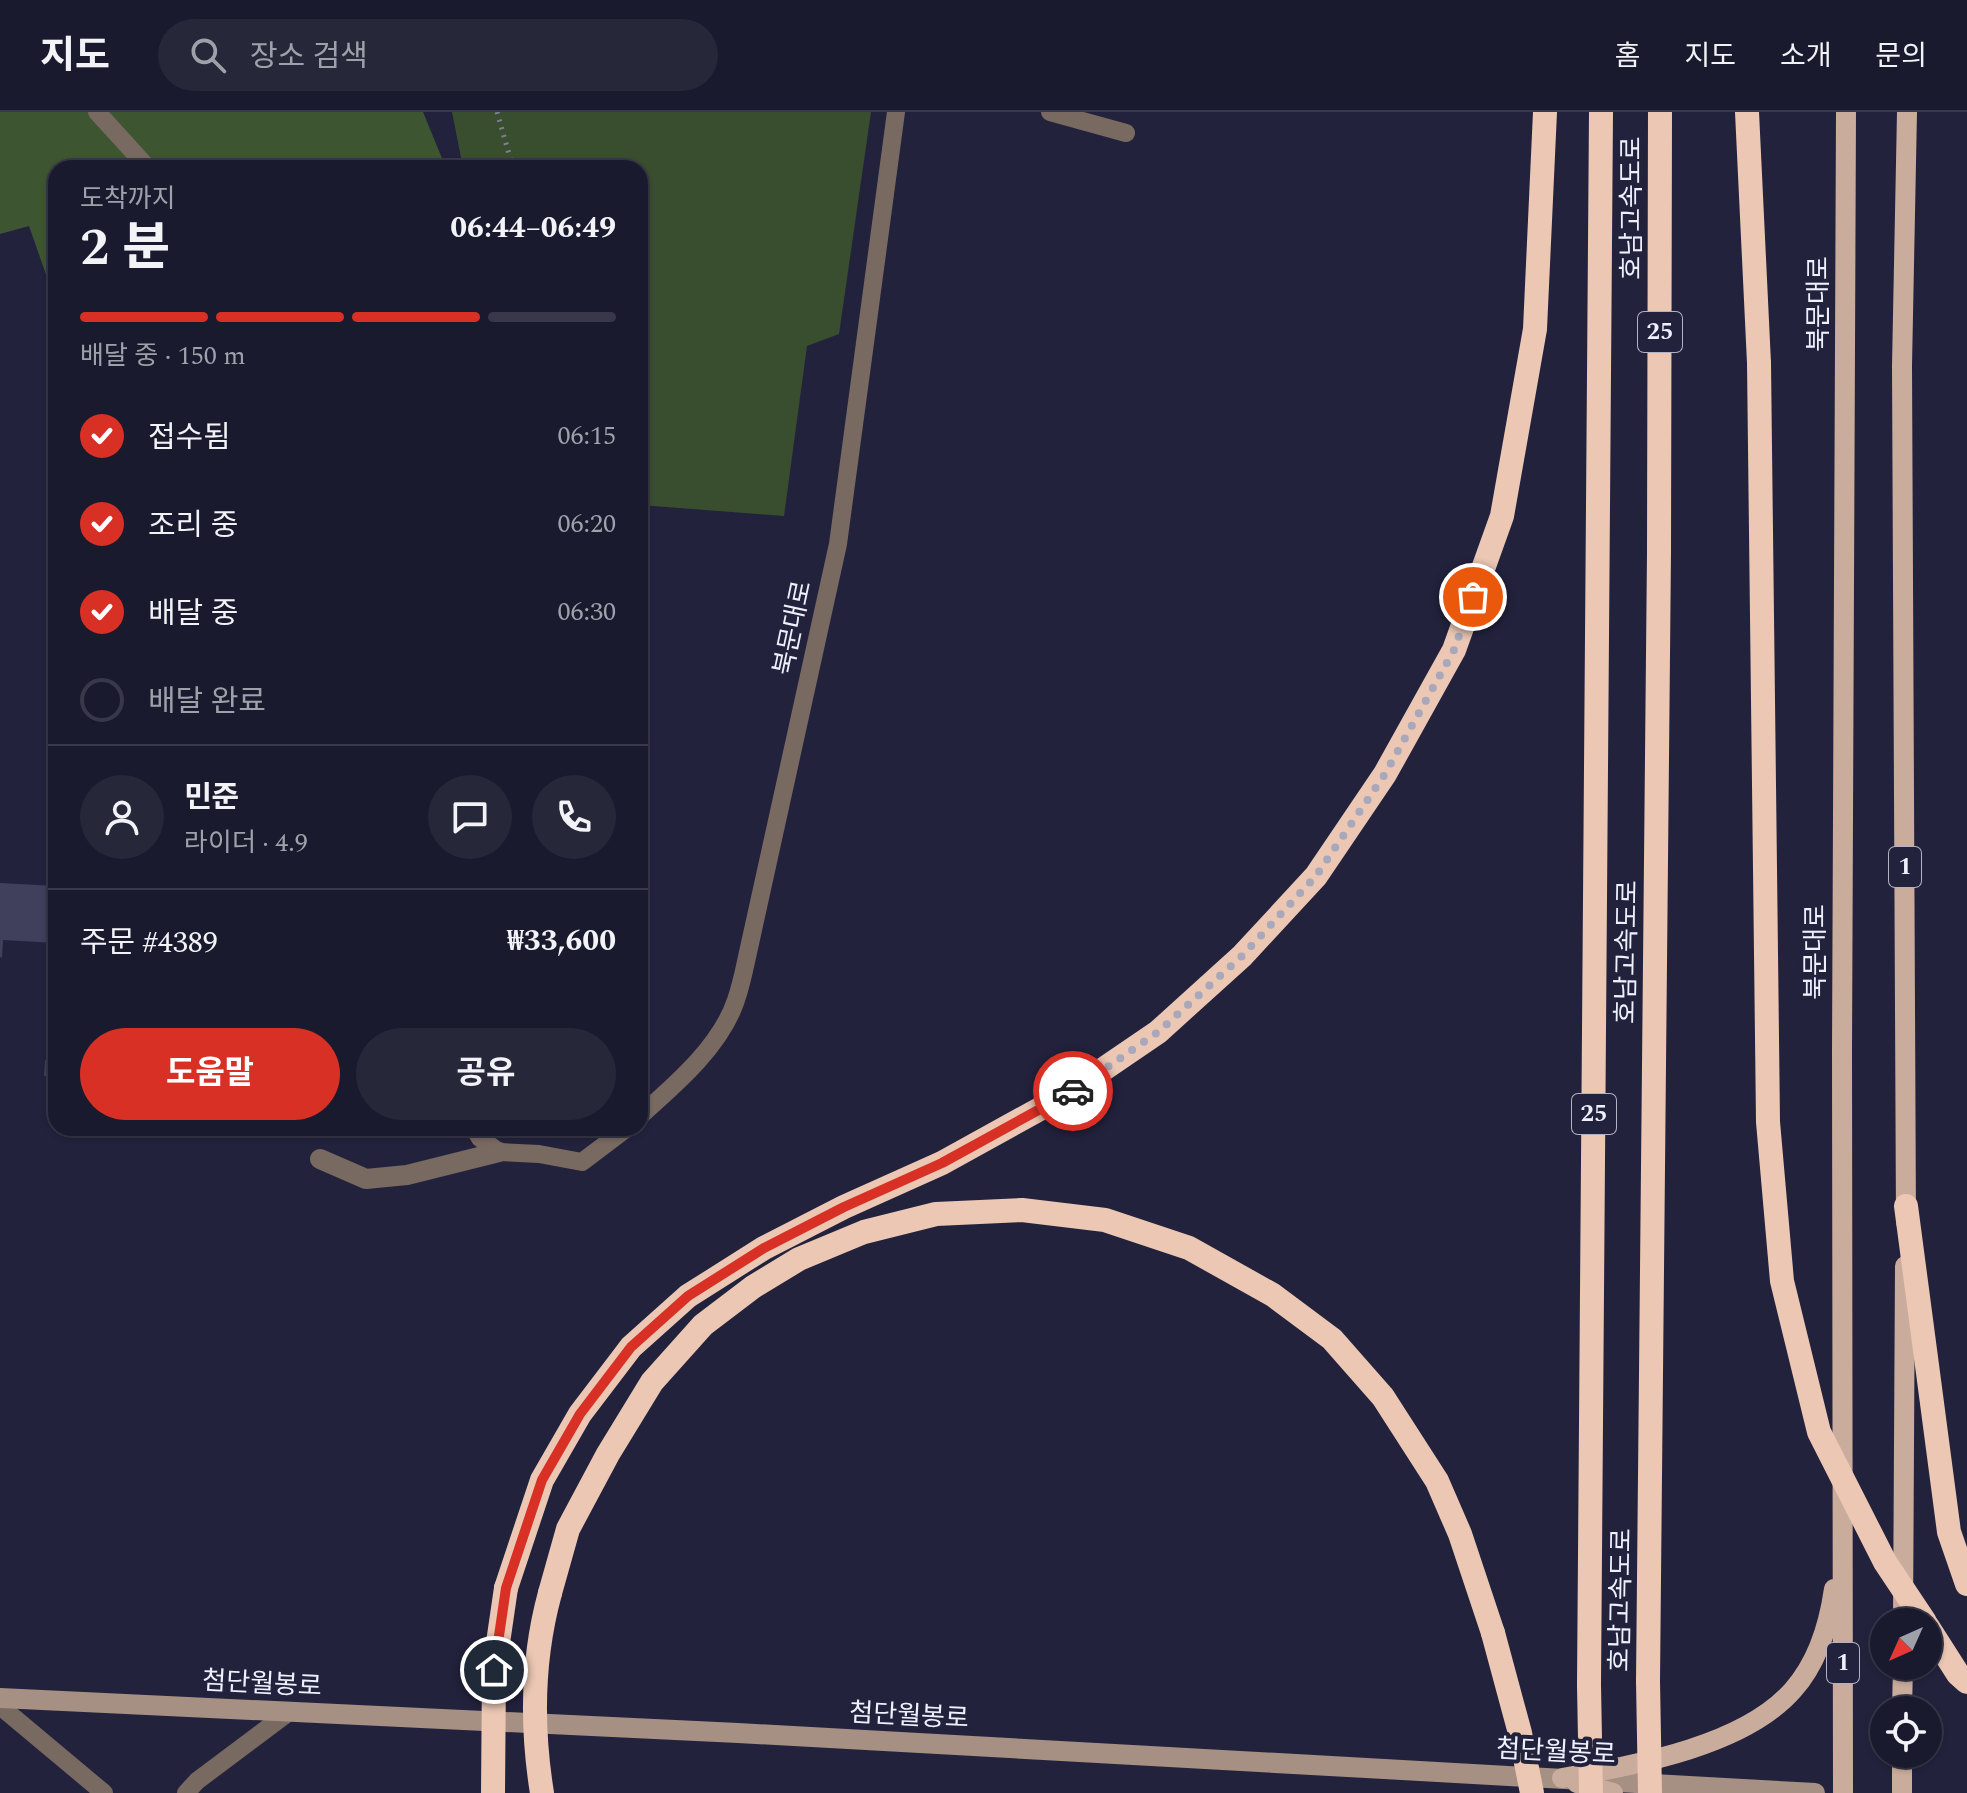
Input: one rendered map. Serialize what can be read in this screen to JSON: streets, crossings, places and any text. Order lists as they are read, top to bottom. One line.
{"streets":{"highway":["호남고속도로","25"],"main road":["북문대로","1"],"street":["첨단월봉로"]},"north":"bottom left","page":{"header":"지도","search":"장소 검색","nav":["홈","지도","소개","문의"],"heading":["2 분","도착까지","06:44–06:49"],"panel":["민준","라이더 · 4.9","주문 #4389","₩33,600"],"bar":"배달 중 · 150 m","list":[["접수됨","06:15"],["조리 중","06:20"],["배달 중","06:30"],"배달 완료"],"buttons":["도움말","공유"]}}
